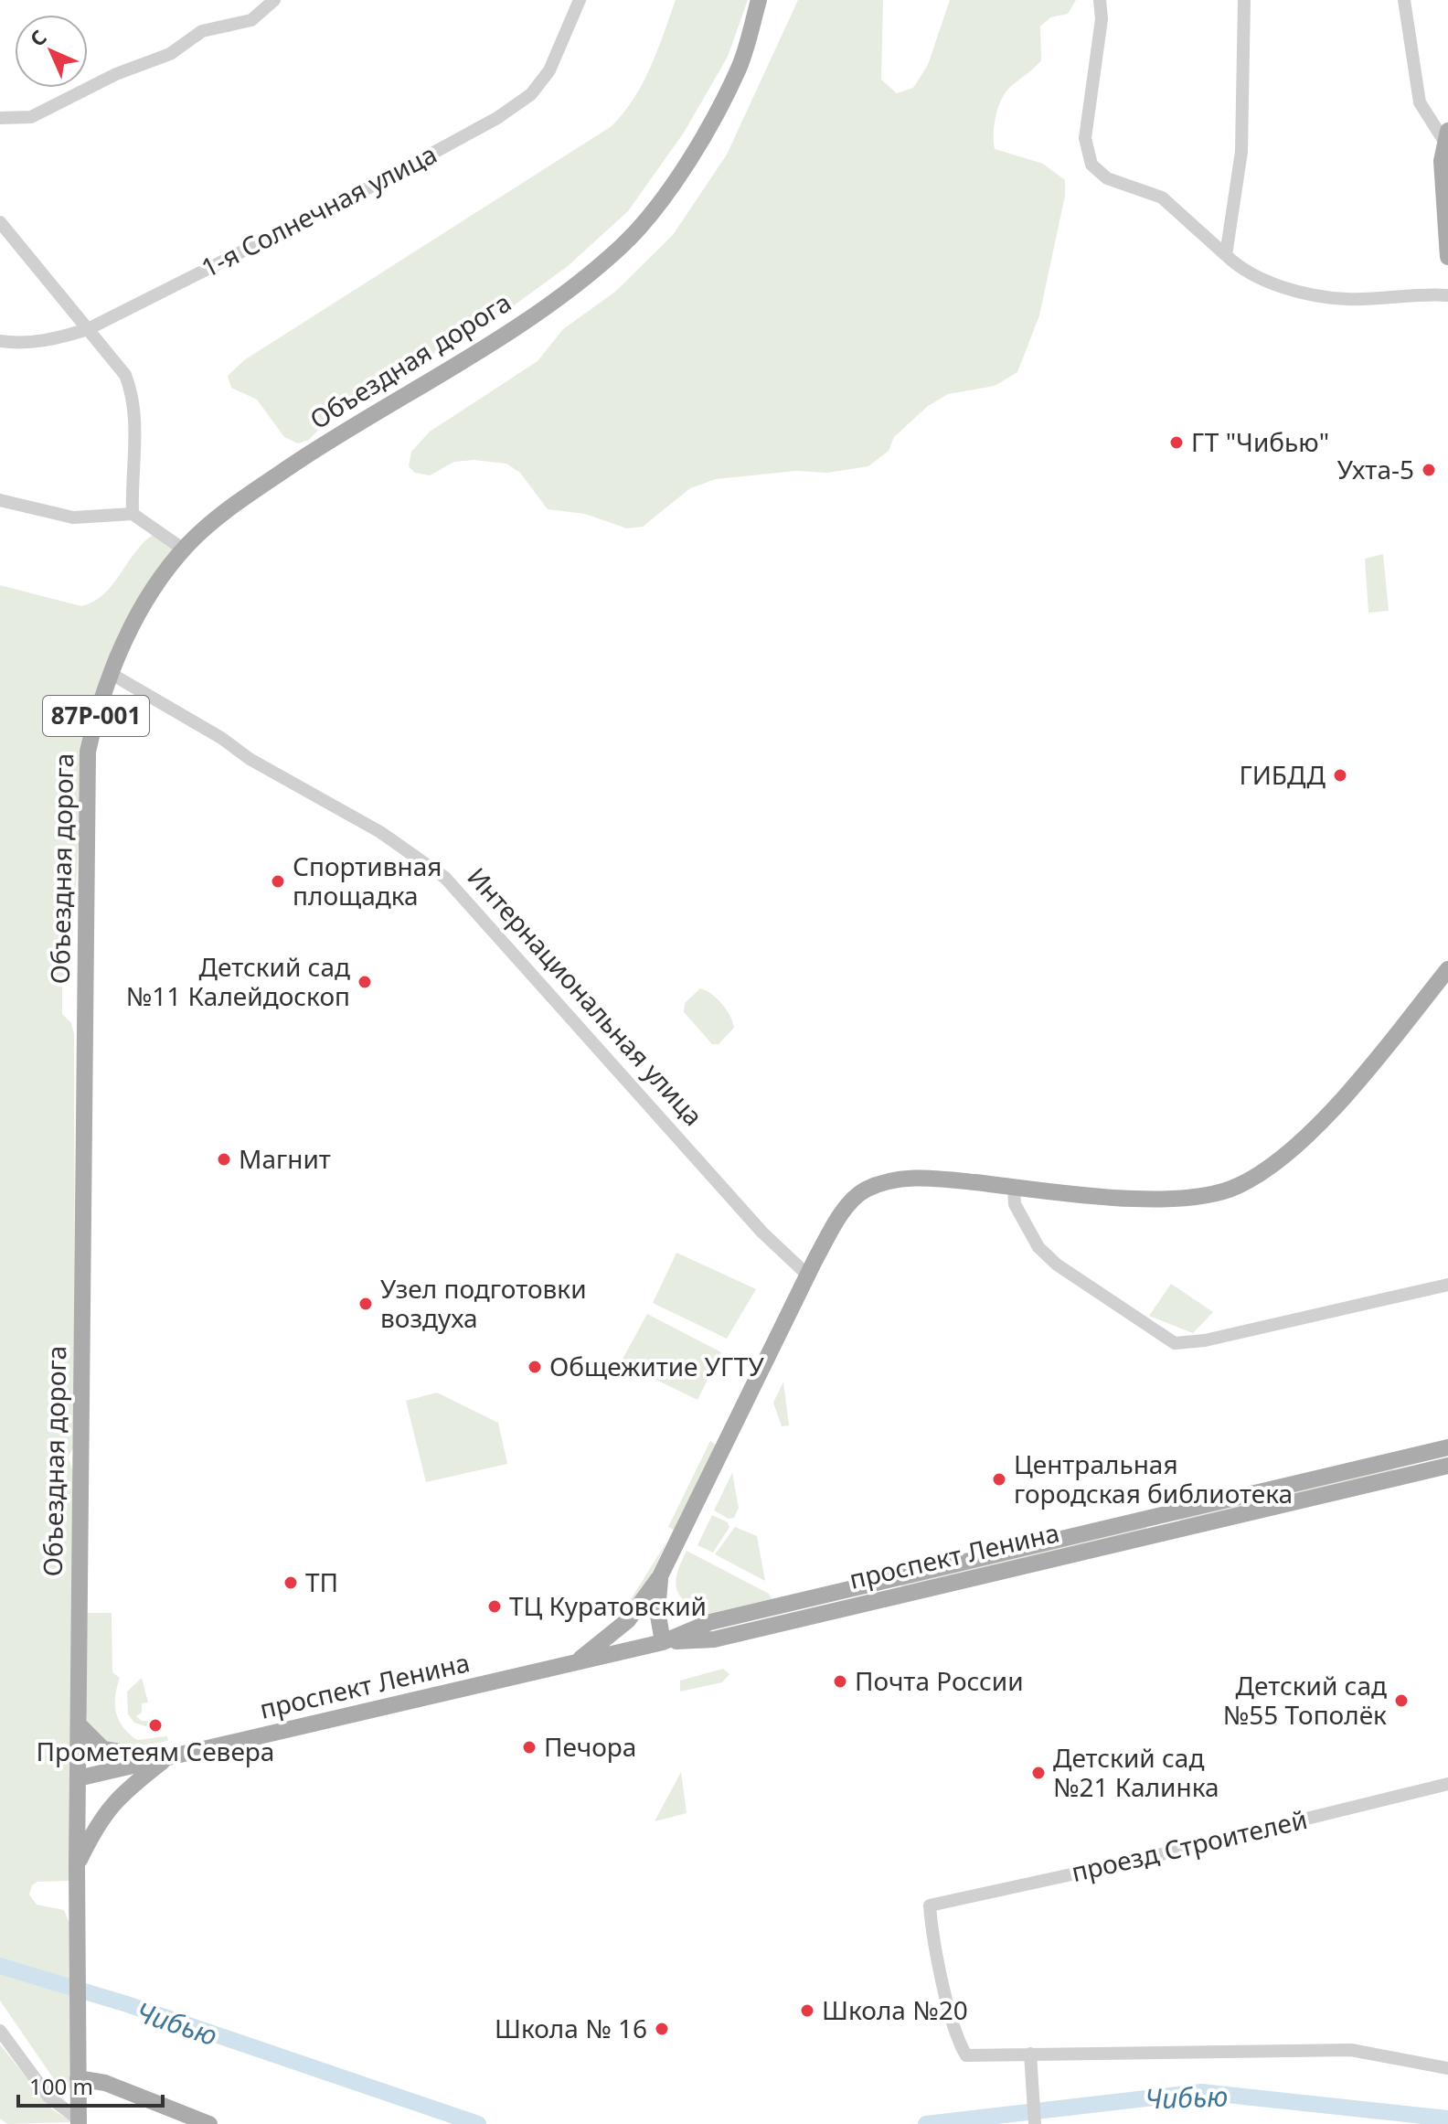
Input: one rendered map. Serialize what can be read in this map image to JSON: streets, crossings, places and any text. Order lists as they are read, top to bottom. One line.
{"streets":{"main road":["Объездная дорога","87Р-001","проспект Ленина"],"street":["1-я Солнечная улица","Интернациональная улица","проезд Строителей"]},"crossings":[["Объездная дорога","87Р-001"],["Объездная дорога","Интернациональная улица"],["87Р-001","проспект Ленина"]],"water":["Чибью"],"places":["ГТ \"Чибью\"","Ухта-5","ГИБДД","Спортивная площадка","Детский сад №11 Калейдоскоп","Магнит","Узел подготовки воздуха","Общежитие УГТУ","Центральная городская библиотека","ТП","ТЦ Куратовский","Почта России","Детский сад №55 Тополёк","Прометеям Севера","Печора","Детский сад №21 Калинка","Школа №20","Школа № 16"],"scale_bar":"100 m","north":"top left"}
